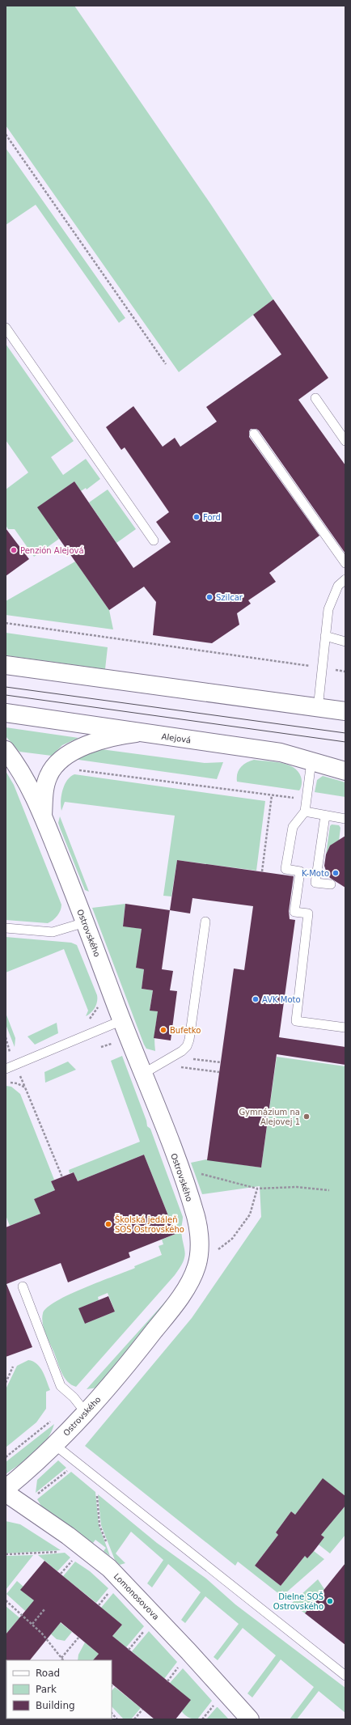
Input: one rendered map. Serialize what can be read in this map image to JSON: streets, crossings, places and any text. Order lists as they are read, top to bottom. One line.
{"streets":{"street":["Alejová","Ostrovského","Lomonosovova"]},"places":["Ford","Penzión Alejová","Szilcar","K-Moto","AVK Moto","Bufetko","Gymnázium na Alejovej 1","Školská jedáleň SOŠ Ostrovského","Dielne SOŠ Ostrovského"],"legend":["Road","Park","Building"]}
